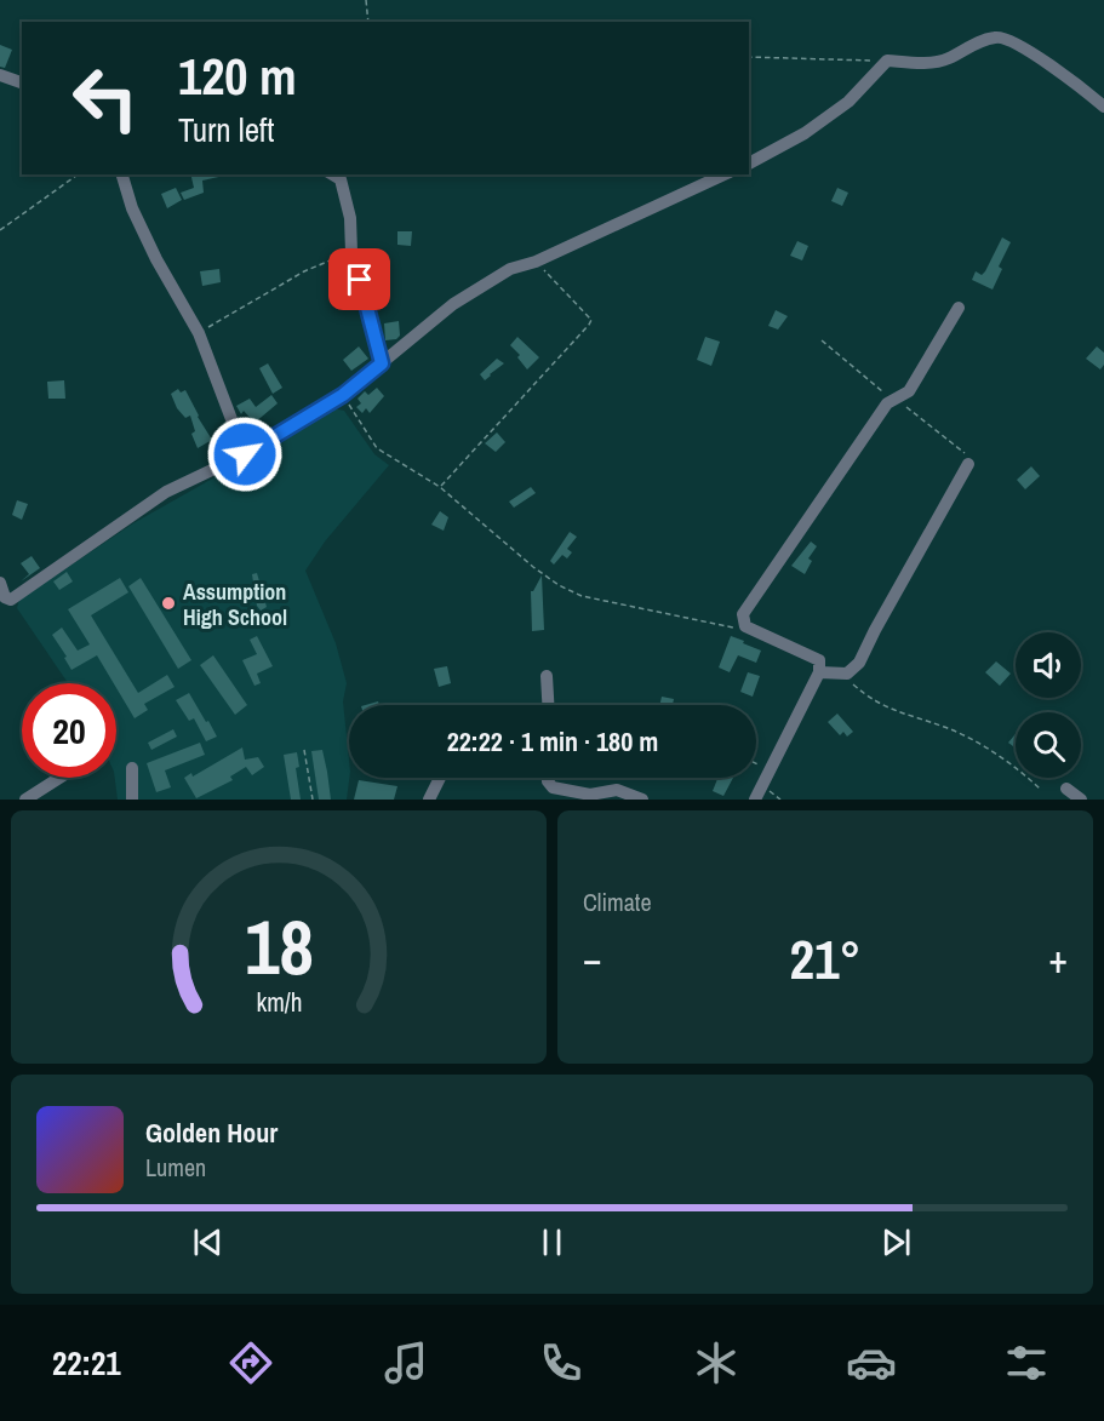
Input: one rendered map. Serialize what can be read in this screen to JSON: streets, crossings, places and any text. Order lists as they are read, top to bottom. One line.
{"places":["Assumption High School"],"page":{"turn":["120 m","Turn left"],"limit":"20","trip":"22:22 · 1 min · 180 m","tile":"Climate","heat":["−","21°","+"],"song":["Golden Hour","Lumen"],"tabs":"22:21","gauge":["18","km/h"]}}
